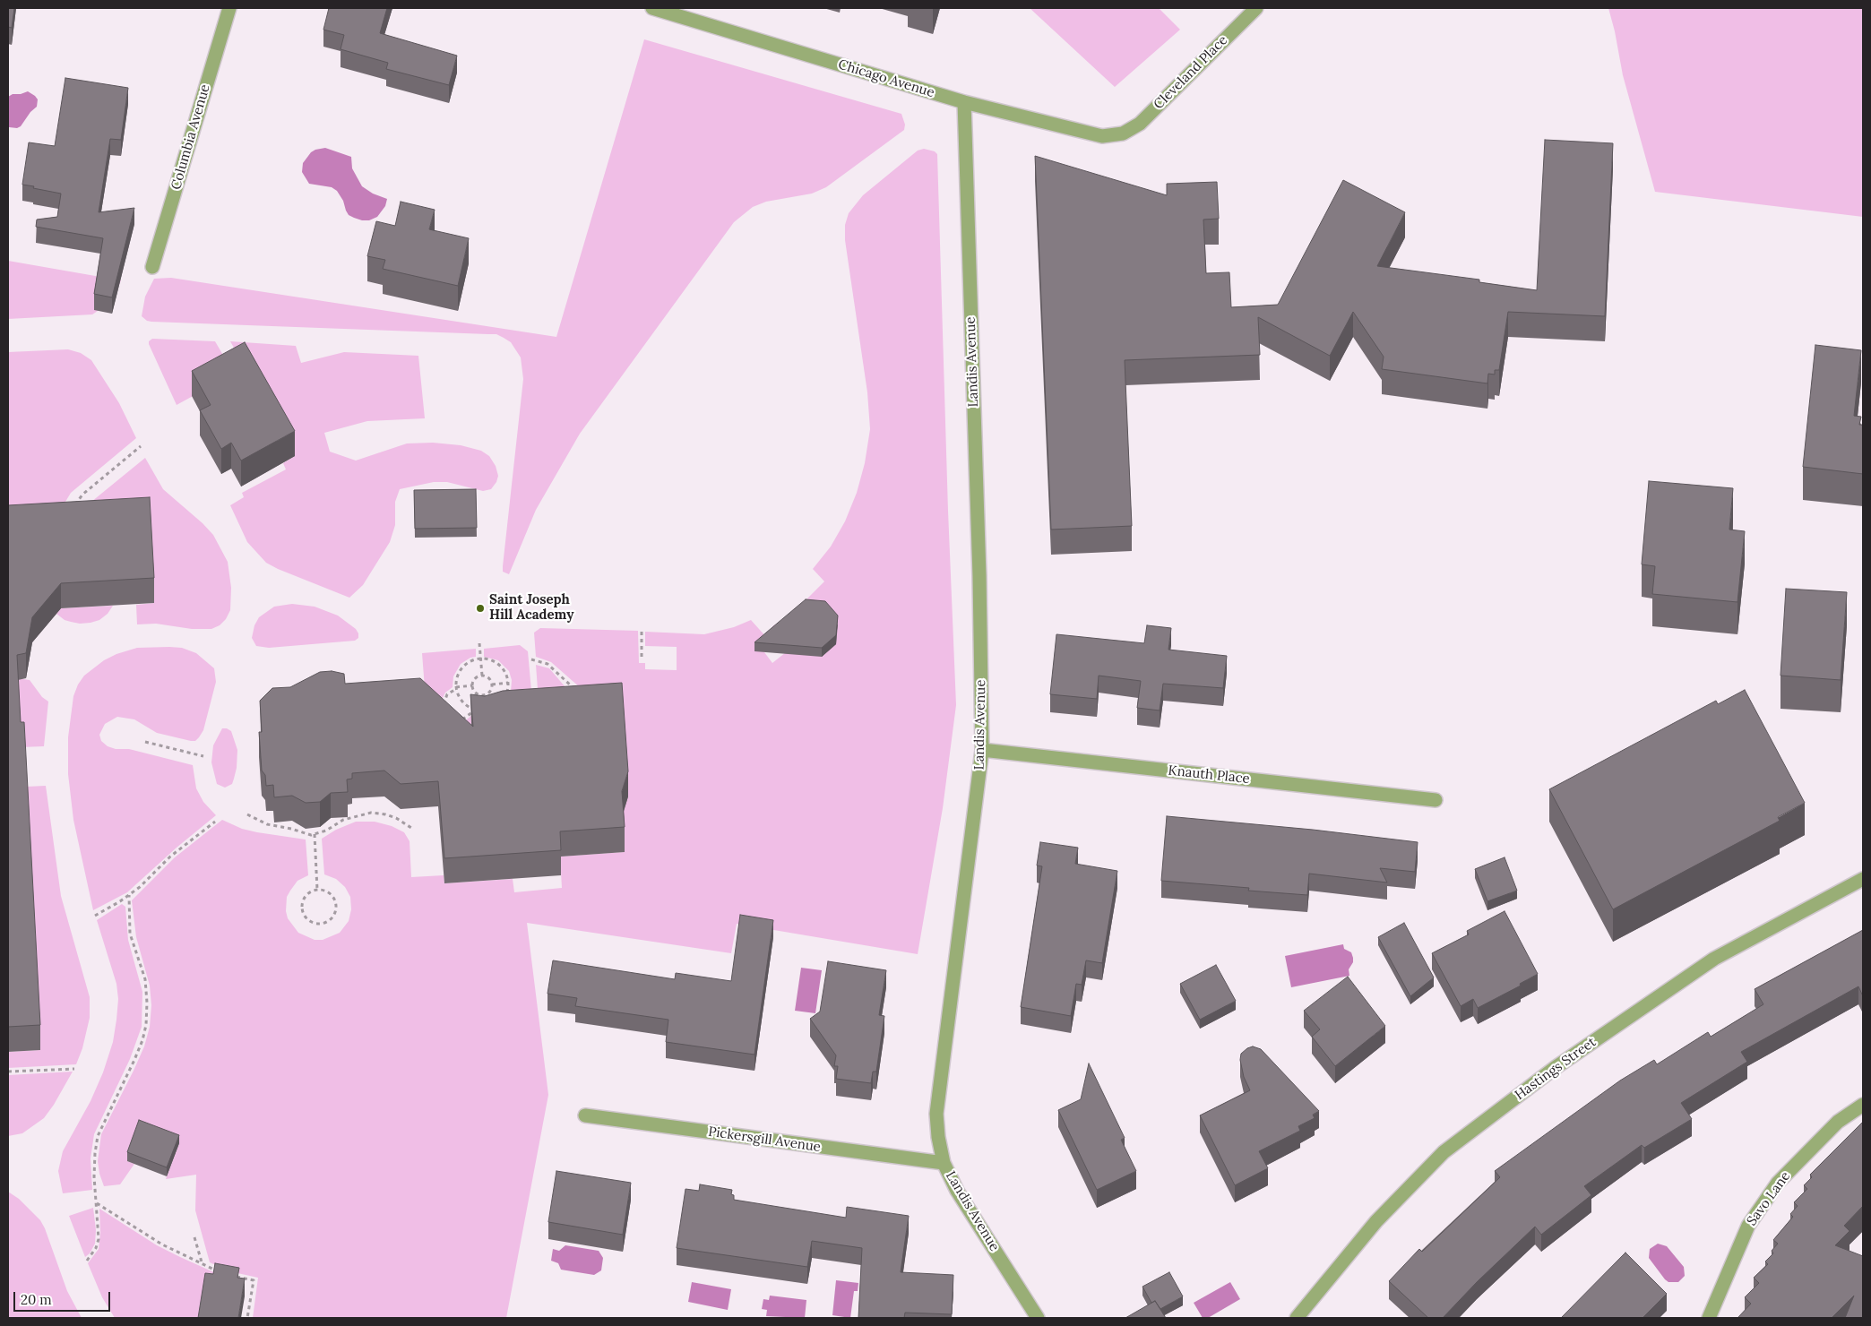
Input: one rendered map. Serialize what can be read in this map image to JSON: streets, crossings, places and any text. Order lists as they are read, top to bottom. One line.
{"streets":{"street":["Cleveland Place","Chicago Avenue","Columbia Avenue","Landis Avenue","Knauth Place","Hastings Street","Pickersgill Avenue","Savo Lane"]},"crossings":[["Cleveland Place","Chicago Avenue"],["Chicago Avenue","Landis Avenue"],["Landis Avenue","Knauth Place"],["Landis Avenue","Pickersgill Avenue"]],"places":["Saint Joseph Hill Academy"],"scale_bar":"20 m"}
